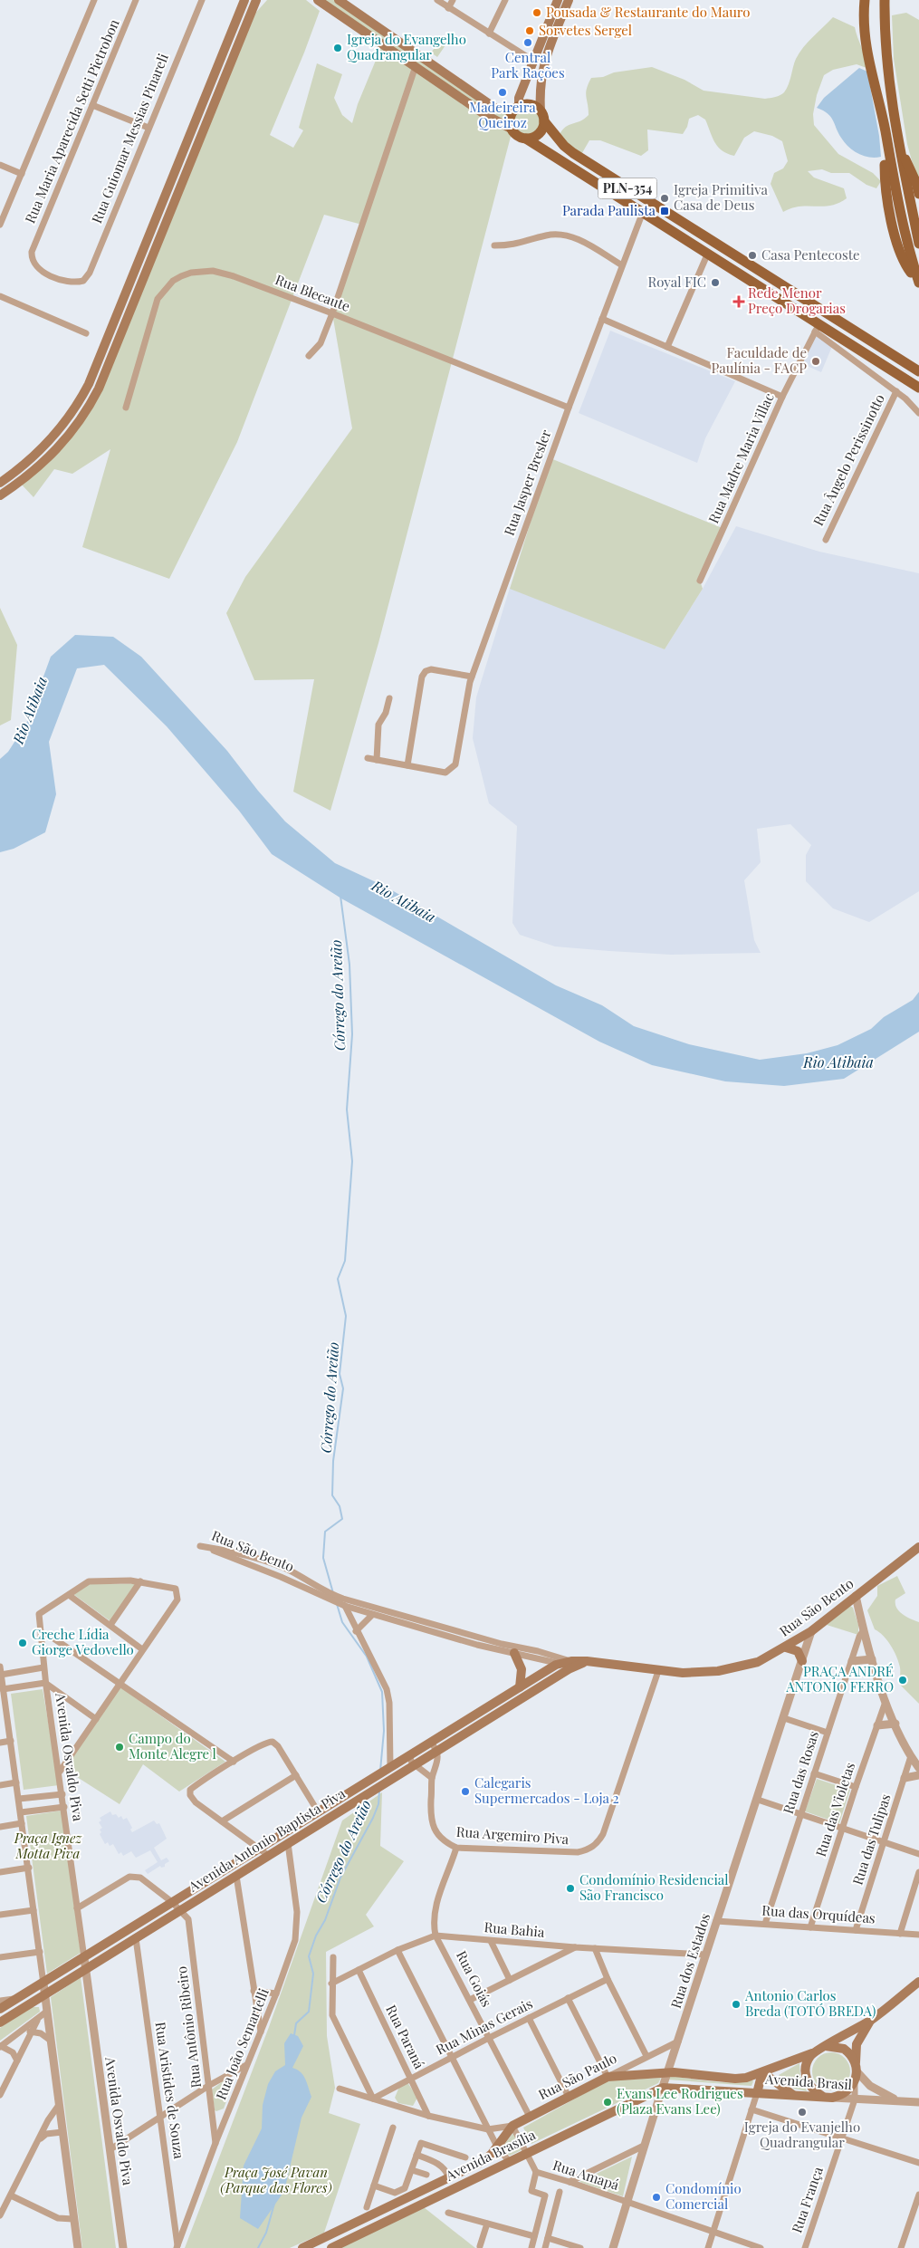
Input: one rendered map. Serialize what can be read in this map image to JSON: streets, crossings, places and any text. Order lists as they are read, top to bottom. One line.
{"streets":{"main road":["PLN-354","Rua São Bento","Avenida Antonio Baptista Piva","Rua São Paulo","Avenida Brasil","Avenida Brasília"],"street":["Rua Maria Aparecida Setti Pietrobon","Rua Guiomar Messias Pinareli","Rua Blecaute","Rua Madre Maria Villac","Rua Ângelo Perissinotto","Rua Jasper Bresler","Avenida Osvaldo Piva","Rua das Rosas","Rua das Violetas","Rua Argemiro Piva","Rua das Tulipas","Rua das Orquídeas","Rua Bahia","Rua dos Estados","Rua Goiás","Rua Antônio Ribeiro","Rua Minas Gerais","Rua Paraná","Rua João Semartelli","Rua Aristides de Souza","Rua Amapá","Rua França"]},"crossings":[["Rua Maria Aparecida Setti Pietrobon","Rua Guiomar Messias Pinareli"],["PLN-354","Rua Madre Maria Villac"],["PLN-354","Rua Jasper Bresler"],["Rua Blecaute","Rua Jasper Bresler"],["Rua São Bento","Rua Argemiro Piva"],["Rua São Bento","Avenida Antonio Baptista Piva"],["Rua São Bento","Rua dos Estados"],["Avenida Osvaldo Piva","Avenida Antonio Baptista Piva"],["Avenida Osvaldo Piva","Rua Antônio Ribeiro"],["Rua das Rosas","Rua das Orquídeas"],["Rua das Violetas","Rua das Orquídeas"],["Rua Argemiro Piva","Avenida Antonio Baptista Piva"],["Rua Argemiro Piva","Rua Goiás"],["Rua das Tulipas","Rua das Orquídeas"],["Avenida Antonio Baptista Piva","Rua Antônio Ribeiro"],["Avenida Antonio Baptista Piva","Rua João Semartelli"],["Avenida Antonio Baptista Piva","Rua Aristides de Souza"],["Rua das Orquídeas","Rua dos Estados"],["Rua Bahia","Rua dos Estados"],["Rua Bahia","Rua Goiás"],["Rua Bahia","Rua Paraná"],["Rua dos Estados","Rua São Paulo"],["Rua dos Estados","Avenida Brasil"],["Rua dos Estados","Avenida Brasília"],["Rua dos Estados","Rua Amapá"],["Rua Goiás","Rua Minas Gerais"],["Rua Goiás","Rua São Paulo"],["Rua Antônio Ribeiro","Rua João Semartelli"],["Rua Minas Gerais","Rua Paraná"],["Rua Minas Gerais","Rua São Paulo"],["Rua Paraná","Rua São Paulo"],["Rua João Semartelli","Rua Aristides de Souza"],["Rua São Paulo","Avenida Brasília"],["Rua São Paulo","Rua Amapá"],["Avenida Brasil","Avenida Brasília"],["Avenida Brasil","Rua França"],["Avenida Brasília","Rua Amapá"]],"water":["Rio Atibaia","Córrego do Areião"],"parks":["Praça Ignez Motta Piva","Praça José Pavan (Parque das Flores)"],"places":{"other":["Pousada & Restaurante do Mauro","Sorvetes Sergel","Central Park Rações","Igreja do Evangelho Quadrangular","Madeireira Queiroz","Igreja Primitiva Casa de Deus","Casa Pentecoste","Royal FIC","Faculdade de Paulínia - FACP","Creche Lídia Giorge Vedovello","PRAÇA ANDRÉ ANTONIO FERRO","Campo do Monte Alegre l","Calegaris Supermercados - Loja 2","Condomínio Residencial São Francisco","Antonio Carlos Breda (TOTÓ BREDA)","Evans Lee Rodrigues (Plaza Evans Lee)","Igreja do Evanjelho Quadrangular","Condomínio Comercial"],"transit":["Parada Paulista"],"health":["Rede Menor Preço Drogarias"]}}
